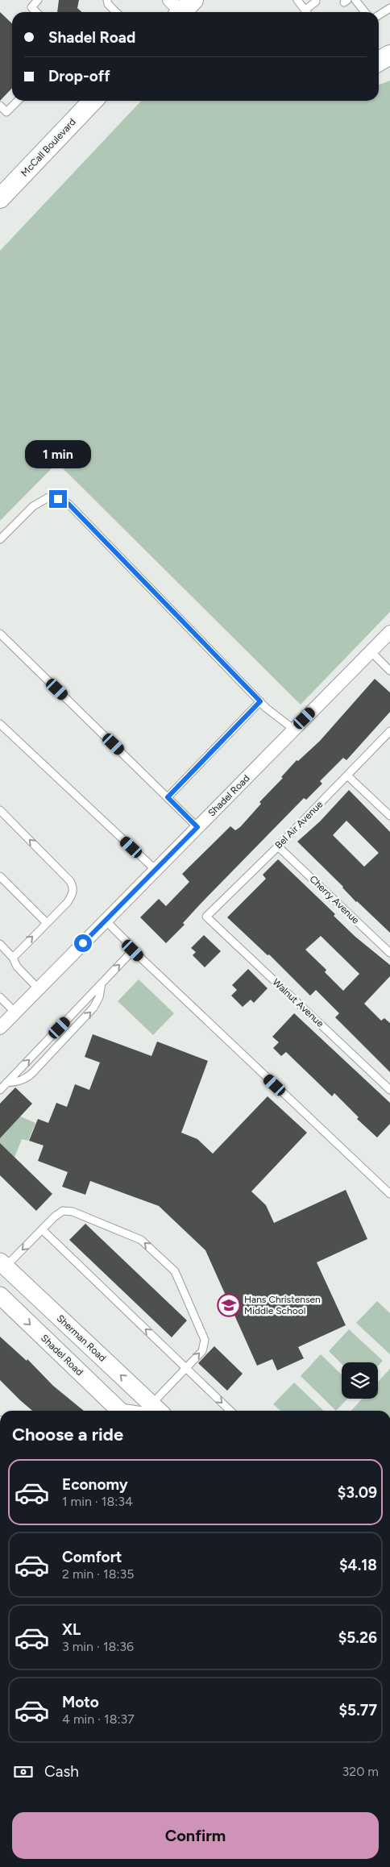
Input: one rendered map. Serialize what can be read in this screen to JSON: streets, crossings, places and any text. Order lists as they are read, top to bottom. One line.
{"streets":{"main road":["McCall Boulevard"],"street":["Shadel Road","Sherman Road"],"lane":["Bel Air Avenue","Cherry Avenue","Walnut Avenue"]},"crossings":[["Bel Air Avenue","Cherry Avenue"],["Bel Air Avenue","Walnut Avenue"]],"one_way":["Sherman Road"],"places":{"school or university":["Hans Christensen Middle School"]},"page":{"banner":["Shadel Road","Drop-off"],"bubble":"1 min","heading":"Choose a ride","list":[{"name":"Economy","note":"1 min · 18:34","value":"$3.09"},{"name":"Comfort","note":"2 min · 18:35","value":"$4.18"},{"name":"XL","note":"3 min · 18:36","value":"$5.26"},{"name":"Moto","note":"4 min · 18:37","value":"$5.77"}],"pay":["Cash","320 m"],"buttons":"Confirm"}}
